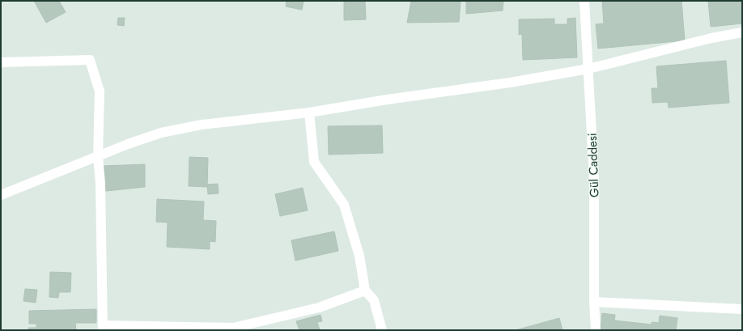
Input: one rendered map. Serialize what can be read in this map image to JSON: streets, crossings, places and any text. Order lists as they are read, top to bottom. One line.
{"streets":{"street":["Gül Caddesi"]}}
